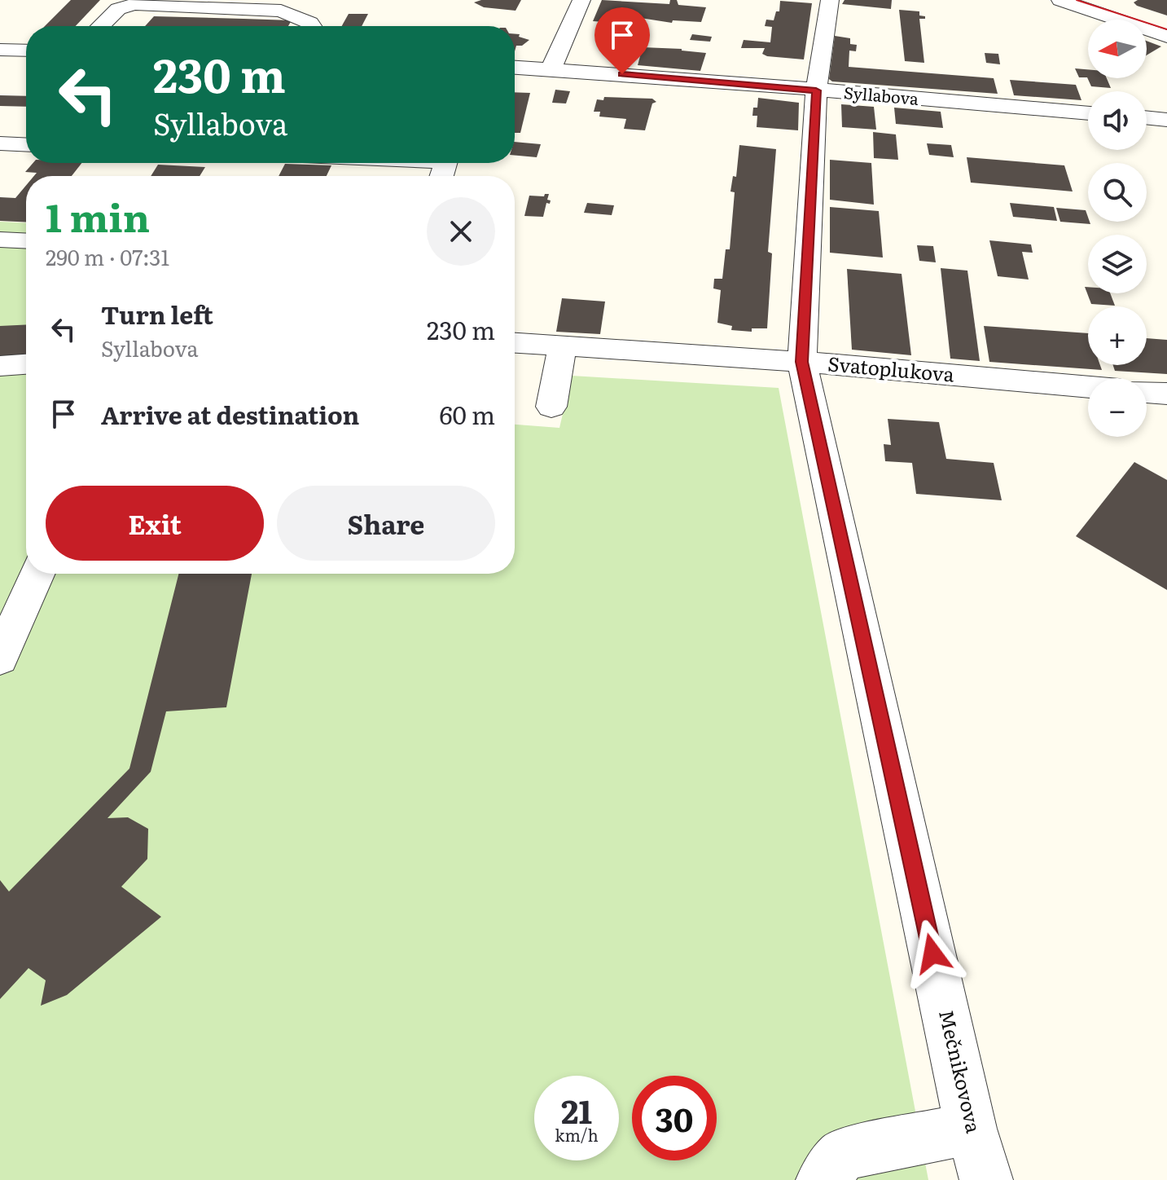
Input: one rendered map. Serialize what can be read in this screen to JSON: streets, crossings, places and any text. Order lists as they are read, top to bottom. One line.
{"streets":{"street":["Syllabova","Svatoplukova","Mečnikovova"]},"crossings":[["Syllabova","Mečnikovova"],["Svatoplukova","Mečnikovova"]],"north":"left","page":{"map_buttons":["+","−"],"turn":["230 m","Syllabova"],"heading":["1 min","290 m · 07:31"],"list":[{"name":"Turn left","note":"Syllabova","value":"230 m"},{"name":"Arrive at destination","value":"60 m"}],"buttons":["Exit","Share"],"speed":"21 km/h","limit":"30"}}
